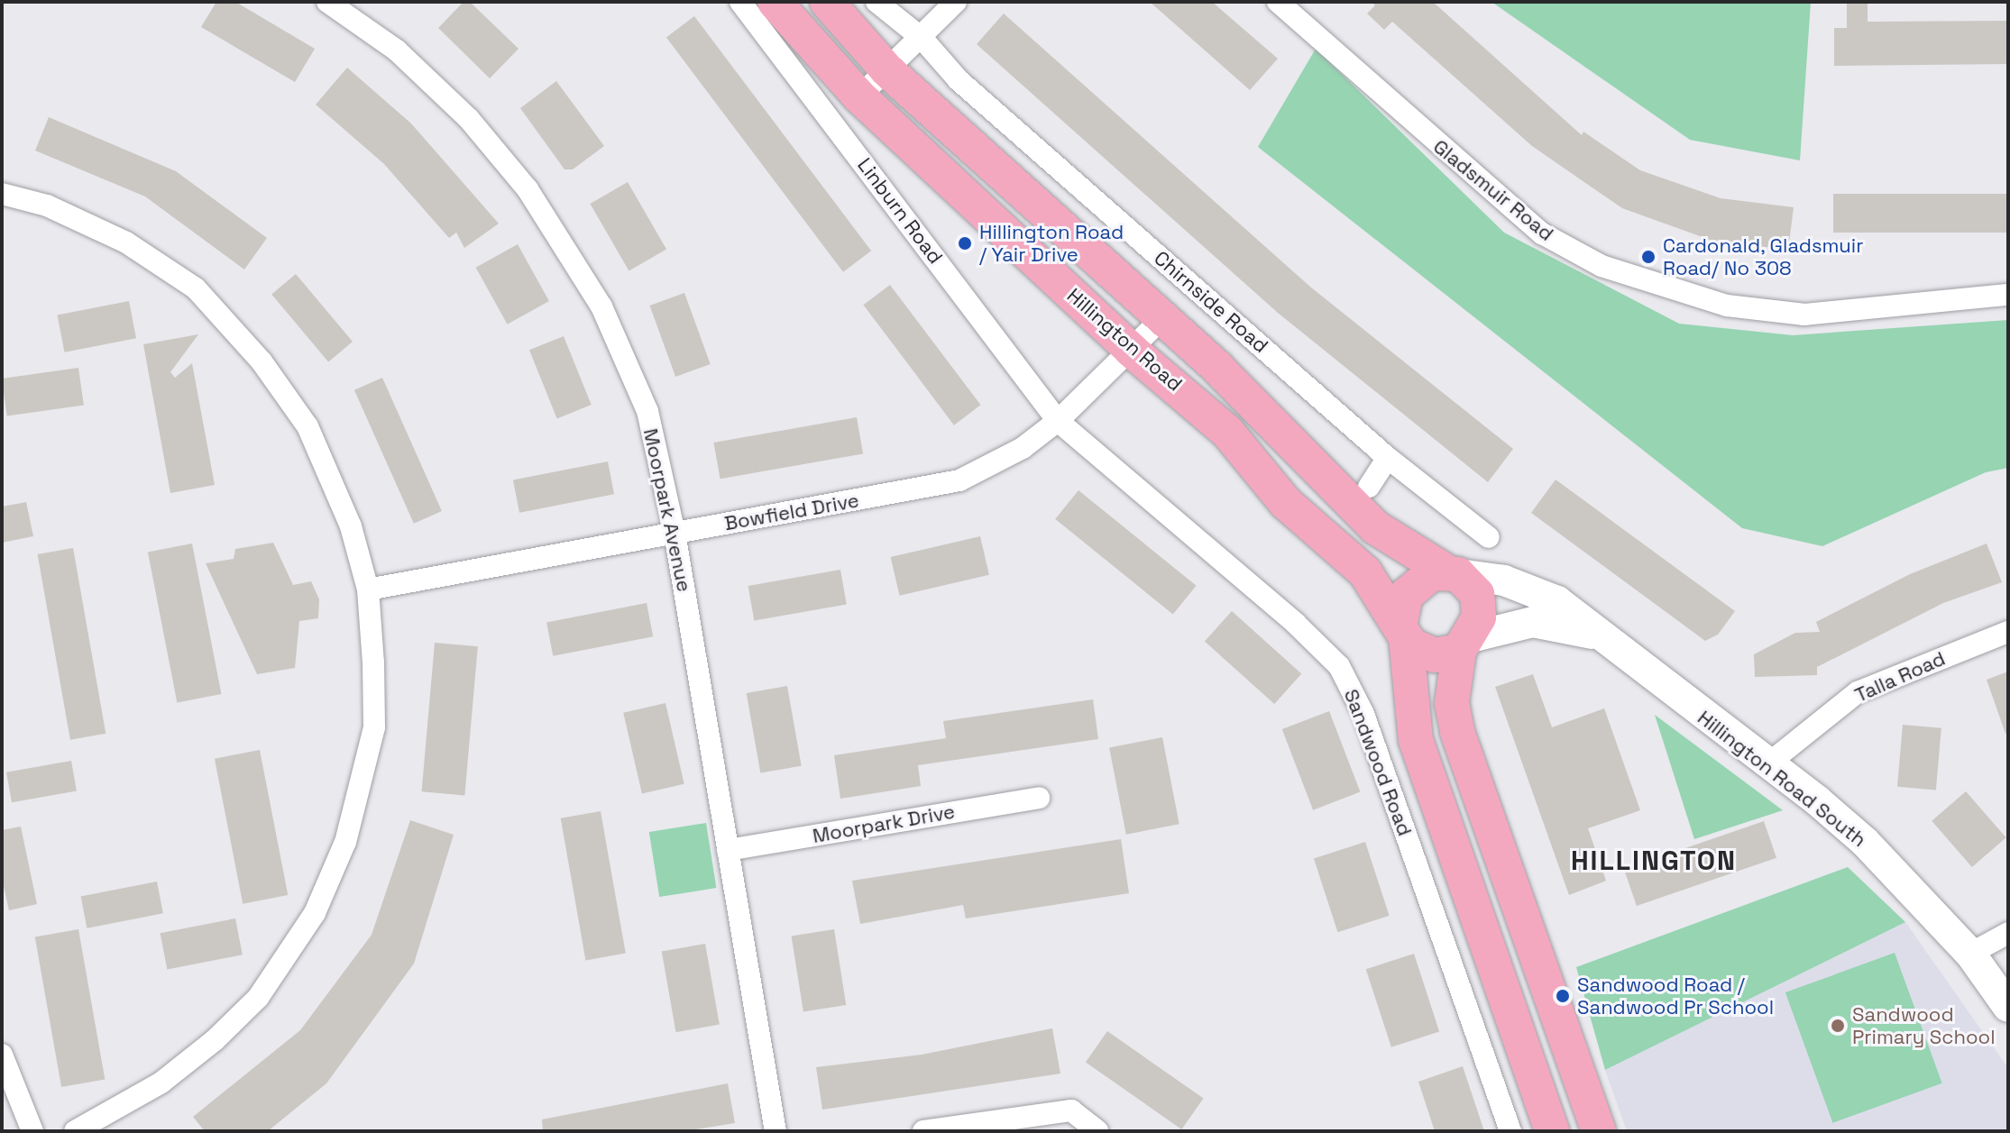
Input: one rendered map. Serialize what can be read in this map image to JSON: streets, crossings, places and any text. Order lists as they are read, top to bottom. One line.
{"streets":{"main road":["Hillington Road","Sandwood Road"],"street":["Gladsmuir Road","Linburn Road","Chirnside Road","Moorpark Avenue","Bowfield Drive","Talla Road","Hillington Road South","Moorpark Drive"]},"crossings":[["Linburn Road","Bowfield Drive"],["Linburn Road","Sandwood Road"],["Hillington Road","Bowfield Drive"],["Hillington Road","Sandwood Road"],["Hillington Road","Hillington Road South"],["Moorpark Avenue","Bowfield Drive"],["Moorpark Avenue","Moorpark Drive"],["Bowfield Drive","Sandwood Road"],["Talla Road","Hillington Road South"],["Sandwood Road","Hillington Road South"]],"districts":["HILLINGTON"],"places":["Hillington Road / Yair Drive","Cardonald, Gladsmuir Road/ No 308","Sandwood Road / Sandwood Pr School","Sandwood Primary School"]}
